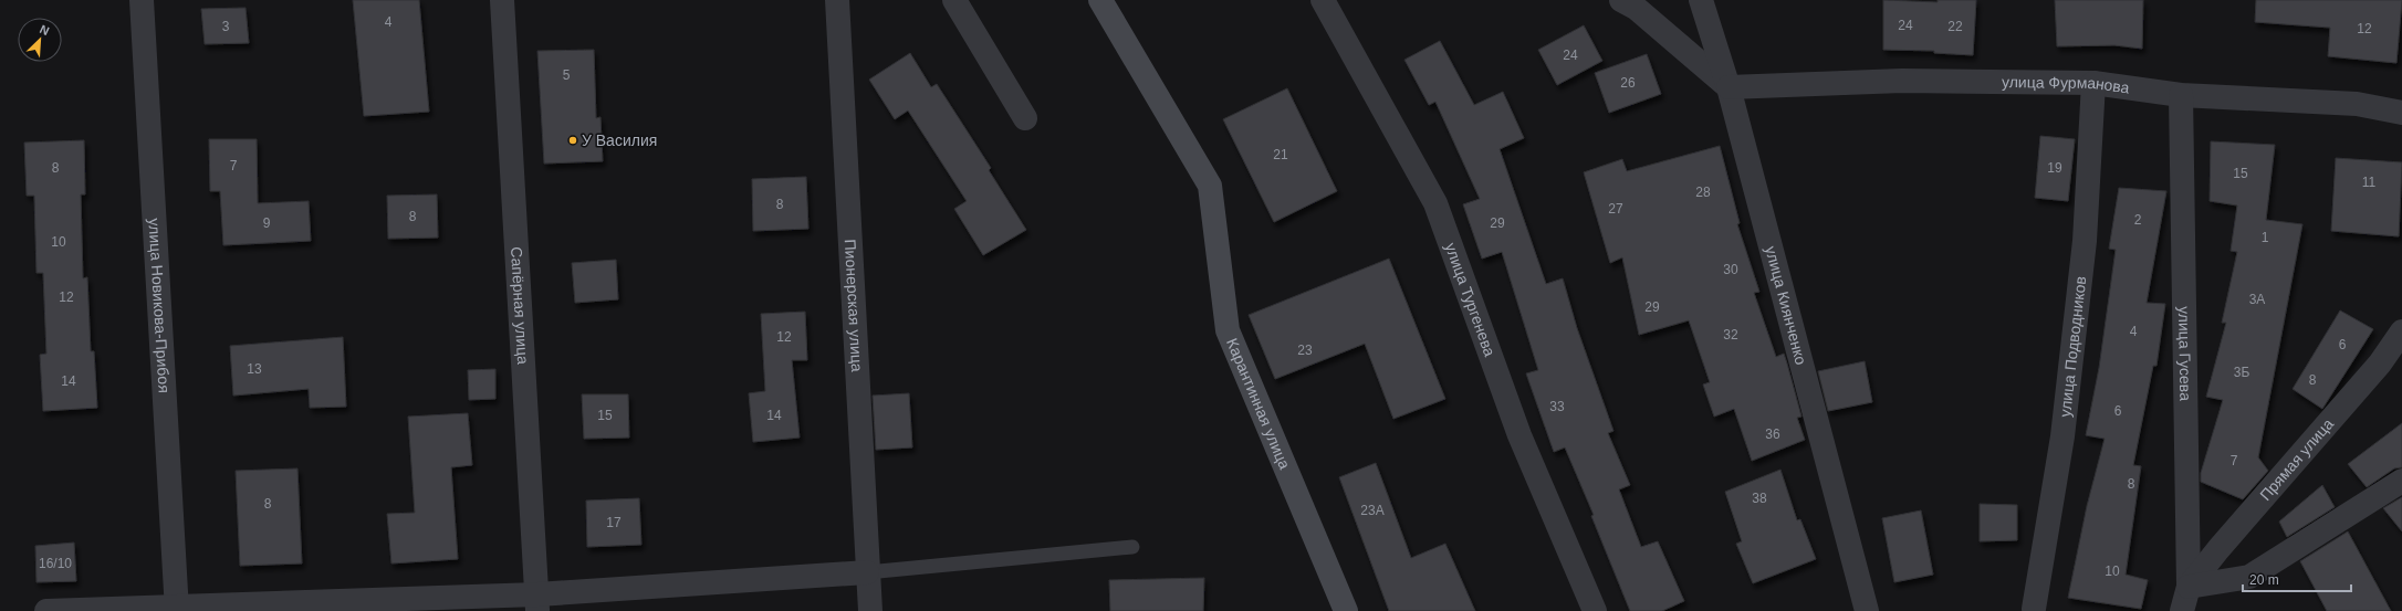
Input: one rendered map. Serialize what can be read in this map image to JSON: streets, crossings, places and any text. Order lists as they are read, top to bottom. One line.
{"streets":{"main road":["Карантинная улица"],"street":["улица Фурманова","улица Тургенева","улица Новикова-Прибоя","Сапёрная улица","улица Киянченко","Пионерская улица","улица Подводников","улица Гусева","Прямая улица"]},"crossings":[["улица Фурманова","улица Киянченко"],["улица Фурманова","улица Подводников"],["улица Фурманова","улица Гусева"],["улица Гусева","Прямая улица"]],"places":["У Василия"],"house_numbers":["4","24","3","22","12","24","5","26","21","7","8","19","15","11","28","8","27","8","2","9","29","1","10","30","12","3А","29","4","32","12","6","23","13","3Б","8","14","33","6","15","14","36","7","8","38","8","23А","17","16/10","10"],"scale_bar":"20 m","north":"top right"}
